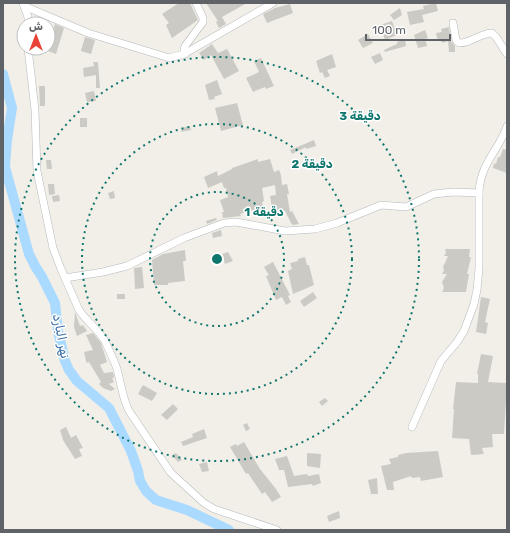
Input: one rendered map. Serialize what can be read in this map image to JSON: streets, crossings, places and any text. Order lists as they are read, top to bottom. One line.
{"water":["نهر البارد"],"scale_bar":"100 m","north":"top","rings":["3 دقيقة","2 دقيقة","1 دقيقة"]}
